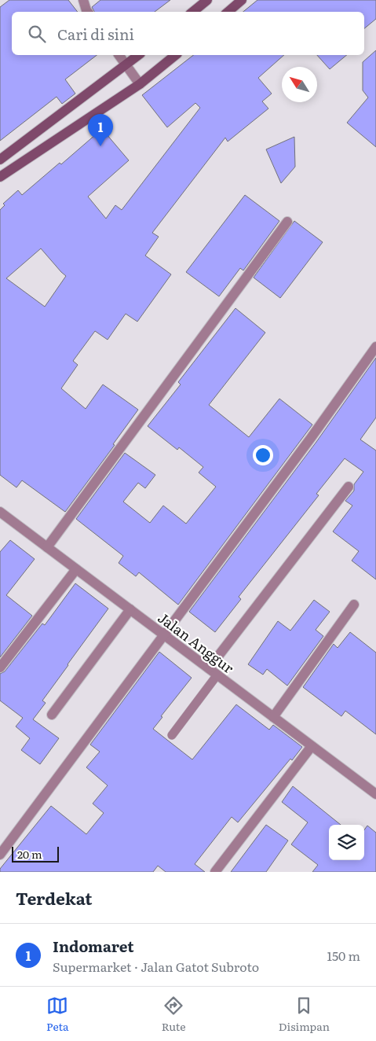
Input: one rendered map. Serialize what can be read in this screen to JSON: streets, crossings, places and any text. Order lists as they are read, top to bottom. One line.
{"streets":{"street":["Jalan Anggur"]},"scale_bar":"20 m","north":"top left","page":{"search":"Cari di sini","pins":"1","scale":"20 m","heading":"Terdekat","list":[{"mark":"1","name":"Indomaret","note":"Supermarket · Jalan Gatot Subroto","value":"150 m"}],"nav":["Peta","Rute","Disimpan"]}}
